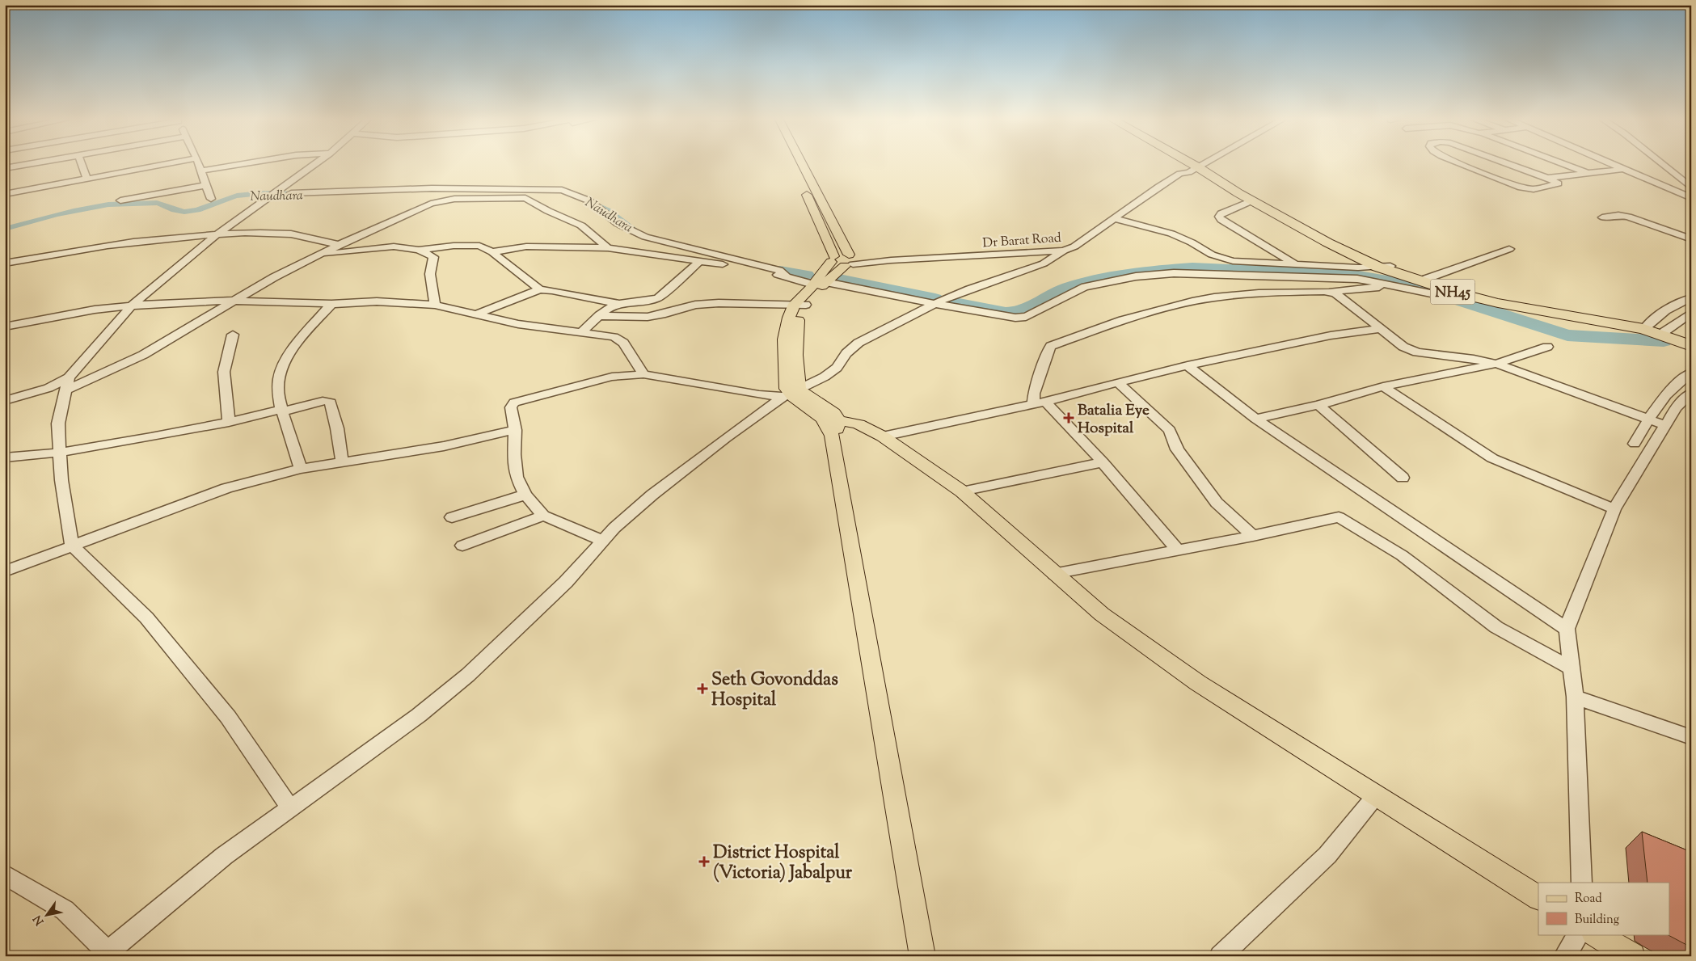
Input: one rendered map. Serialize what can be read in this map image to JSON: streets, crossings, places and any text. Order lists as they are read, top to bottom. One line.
{"streets":{"highway":["NH45"],"street":["Dr Barat Road"]},"crossings":[["Dr Barat Road","NH45"]],"water":["Naudhara"],"places":{"health":["Batalia Eye Hospital","Seth Govonddas Hospital","District Hospital (Victoria) Jabalpur"]},"legend":["Road","Building"],"north":"bottom left"}
